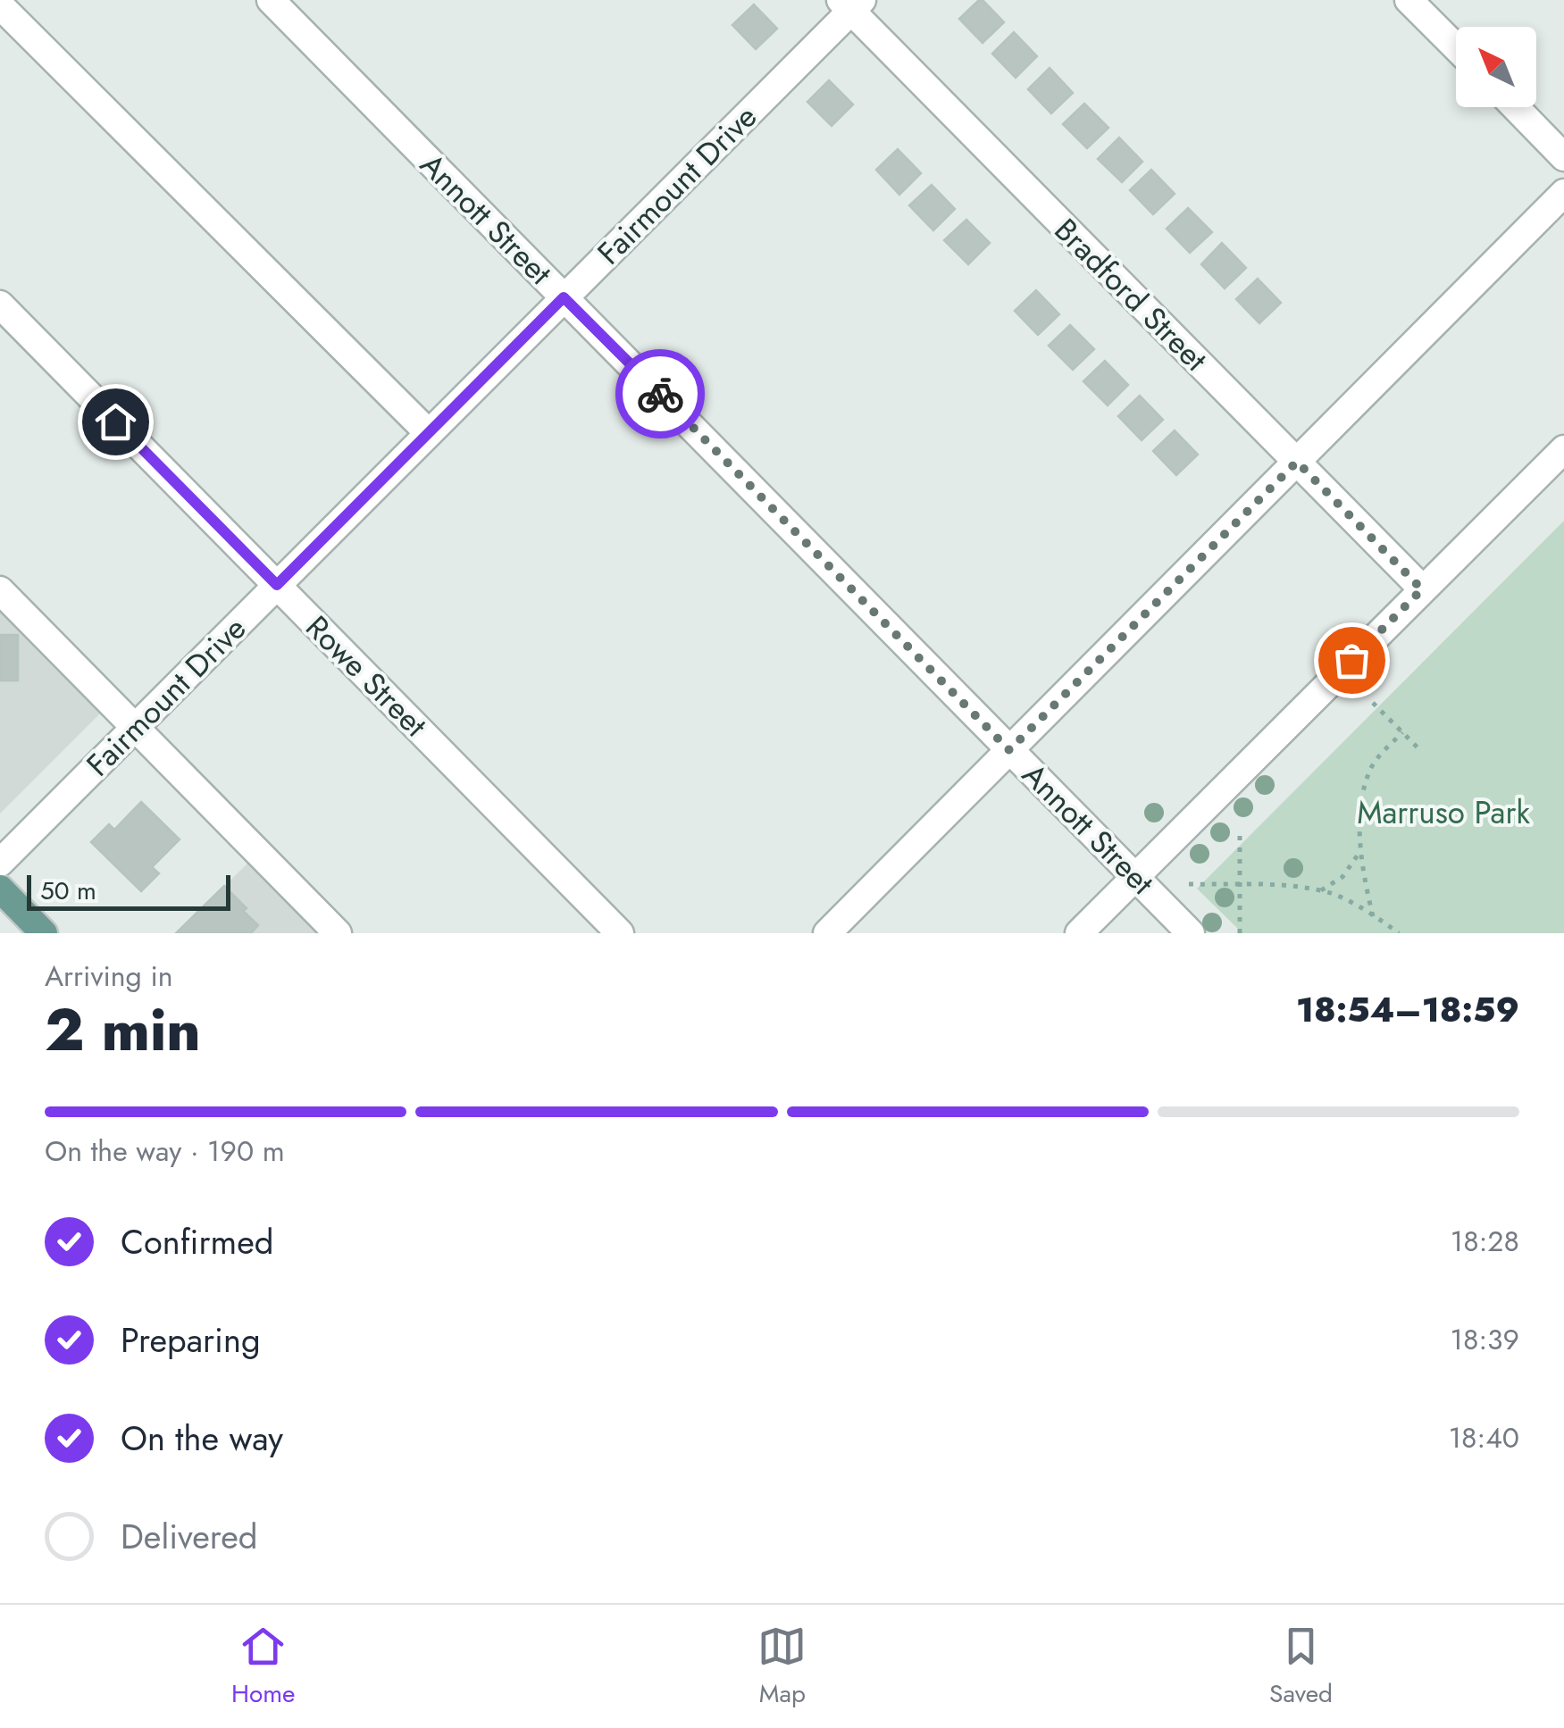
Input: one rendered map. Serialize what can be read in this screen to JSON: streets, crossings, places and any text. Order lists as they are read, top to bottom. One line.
{"streets":{"street":["Fairmount Drive","Annott Street","Bradford Street","Rowe Street"]},"crossings":[["Fairmount Drive","Annott Street"],["Fairmount Drive","Bradford Street"],["Fairmount Drive","Rowe Street"]],"parks":["Marruso Park"],"scale_bar":"50 m","north":"top left","page":{"scale":"50 m","heading":["2 min","Arriving in","18:54–18:59"],"bar":"On the way · 190 m","list":[["Confirmed","18:28"],["Preparing","18:39"],["On the way","18:40"],"Delivered"],"tabs":["Home","Map","Saved"]}}
